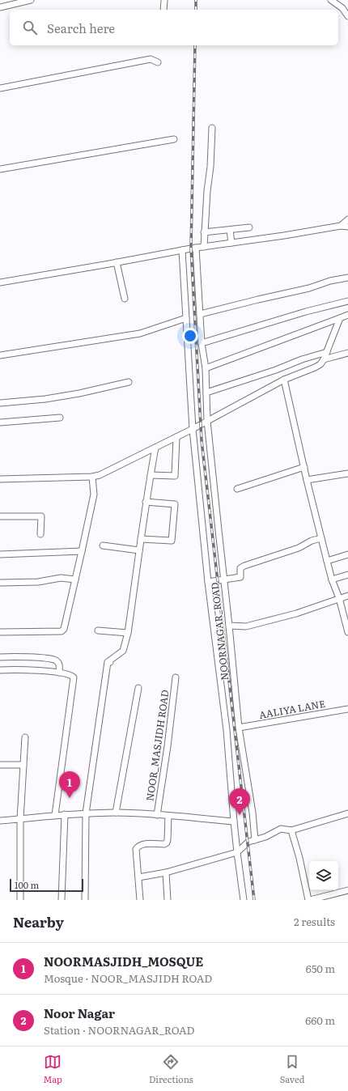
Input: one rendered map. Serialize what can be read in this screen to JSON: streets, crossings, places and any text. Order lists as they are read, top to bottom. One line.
{"streets":{"street":["NOORNAGAR_ROAD","AALIYA LANE","NOOR_MASJIDH ROAD"]},"crossings":[["NOORNAGAR_ROAD","AALIYA LANE"]],"scale_bar":"100 m","page":{"search":"Search here","pins":["1","2"],"scale":"100 m","heading":["Nearby","2 results"],"list":[{"mark":"1","name":"NOORMASJIDH_MOSQUE","note":"Mosque · NOOR_MASJIDH ROAD","value":"650 m"},{"mark":"2","name":"Noor Nagar","note":"Station · NOORNAGAR_ROAD","value":"660 m"}],"nav":["Map","Directions","Saved"]}}
